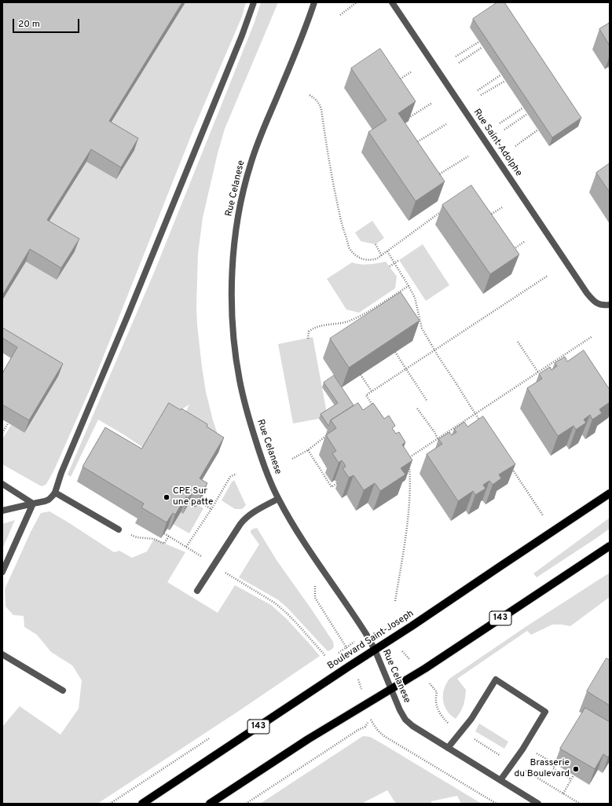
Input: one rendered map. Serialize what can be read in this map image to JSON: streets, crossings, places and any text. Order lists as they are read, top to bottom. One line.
{"streets":{"main road":["143","Boulevard Saint-Joseph"],"street":["Rue Saint-Adolphe","Rue Celanese"]},"crossings":[["Rue Celanese","143"],["Rue Celanese","Boulevard Saint-Joseph"]],"places":["CPE Sur une patte","Brasserie du Boulevard"],"scale_bar":"20 m"}
